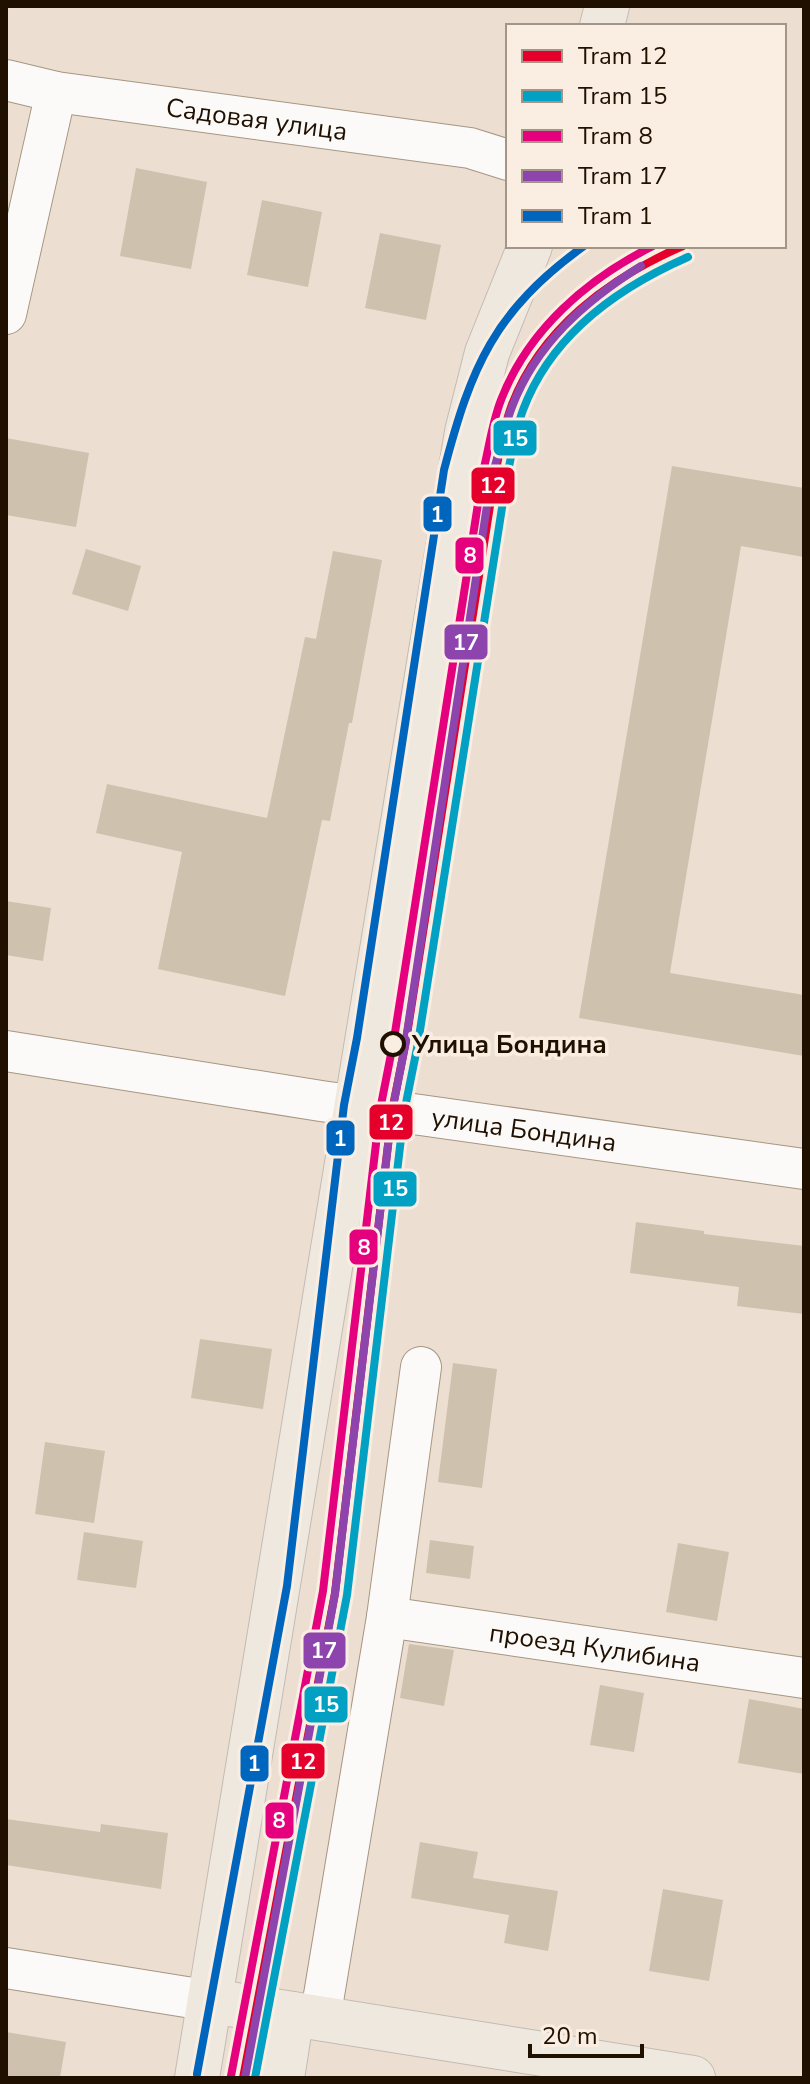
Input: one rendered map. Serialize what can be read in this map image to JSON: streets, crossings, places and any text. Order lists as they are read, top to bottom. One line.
{"streets":{"street":["Садовая улица","улица Бондина","проезд Кулибина"]},"places":["Улица Бондина"],"lines":["tram line 12","tram line 8","tram line 1","tram line 15","tram line 17"],"legend":["Tram 12","Tram 15","Tram 8","Tram 17","Tram 1"],"scale_bar":"20 m"}
